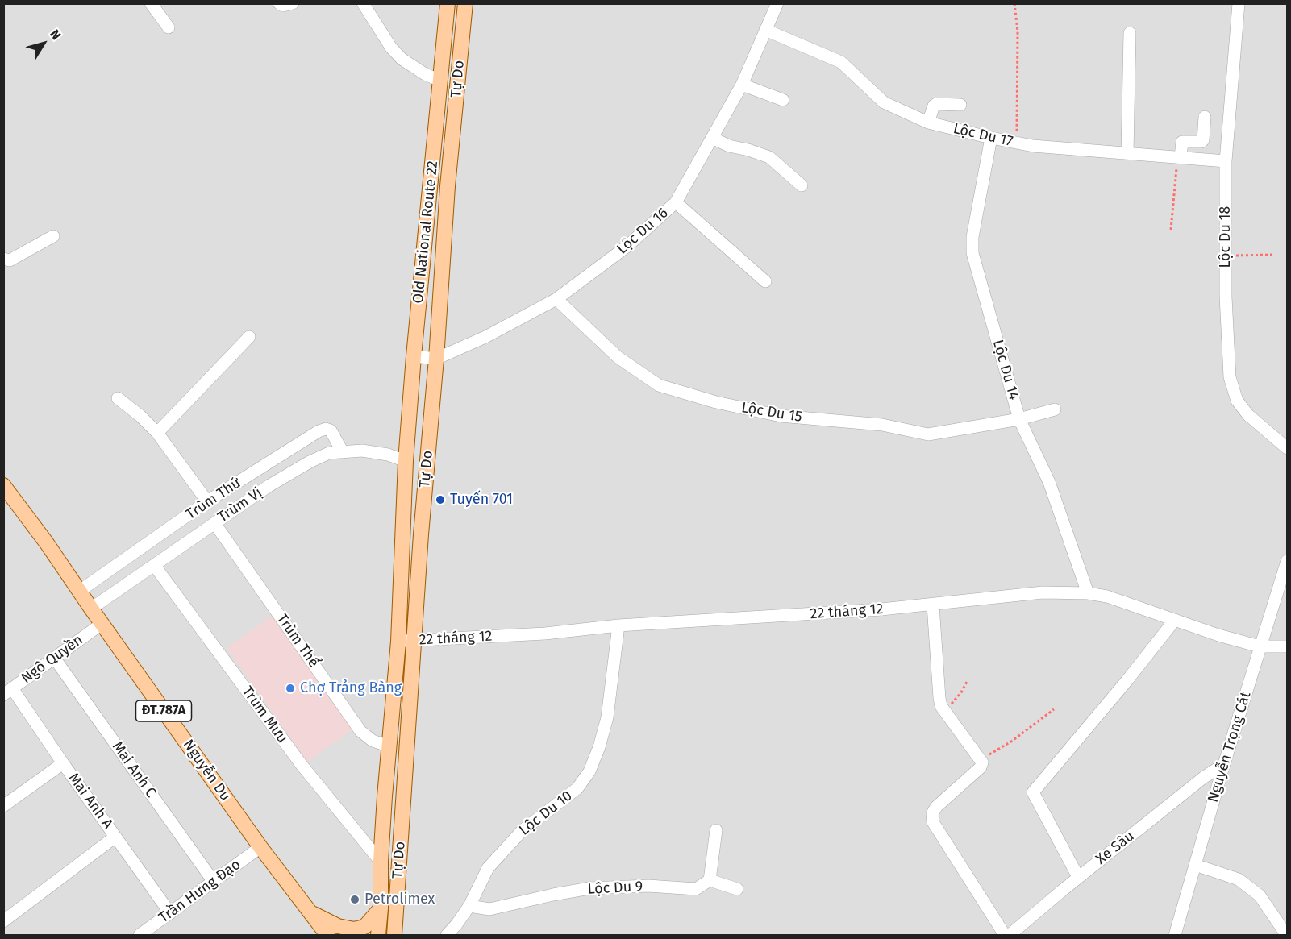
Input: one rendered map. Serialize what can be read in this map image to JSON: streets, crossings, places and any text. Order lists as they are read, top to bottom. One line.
{"streets":{"main road":["Tự Do","Old National Route 22","ĐT.787A","Nguyễn Du"],"street":["Lộc Du 17","Lộc Du 16","Lộc Du 18","Lộc Du 14","Lộc Du 15","Trùm Thứ","Trùm Vị","22 tháng 12","Trùm Thể","Ngô Quyền","Trùm Mưu","Nguyễn Trọng Cát","Mai Anh C","Mai Anh A","Lộc Du 10","Xe Sâu","Lộc Du 9","Trần Hưng Đạo"]},"crossings":[["Tự Do","Lộc Du 16"],["Tự Do","Old National Route 22"],["Tự Do","Trùm Vị"],["Tự Do","22 tháng 12"],["Tự Do","Trùm Thể"],["Tự Do","Trùm Mưu"],["Lộc Du 17","Lộc Du 16"],["Lộc Du 17","Lộc Du 18"],["Lộc Du 17","Lộc Du 14"],["Lộc Du 16","Old National Route 22"],["Lộc Du 16","Lộc Du 15"],["Old National Route 22","Trùm Vị"],["Lộc Du 14","Lộc Du 15"],["Lộc Du 14","22 tháng 12"],["Trùm Thứ","Trùm Vị"],["Trùm Thứ","Nguyễn Du"],["Trùm Vị","Trùm Thể"],["Trùm Vị","Trùm Mưu"],["Trùm Vị","Nguyễn Du"],["22 tháng 12","Nguyễn Trọng Cát"],["22 tháng 12","Lộc Du 10"],["Ngô Quyền","Mai Anh C"],["Ngô Quyền","Nguyễn Du"],["Ngô Quyền","Mai Anh A"],["Nguyễn Trọng Cát","Xe Sâu"],["Mai Anh C","Trần Hưng Đạo"],["Nguyễn Du","Trần Hưng Đạo"],["Mai Anh A","Trần Hưng Đạo"],["Lộc Du 10","Lộc Du 9"]],"places":["Tuyến 701","Chợ Trảng Bàng","Petrolimex"],"north":"top right"}
